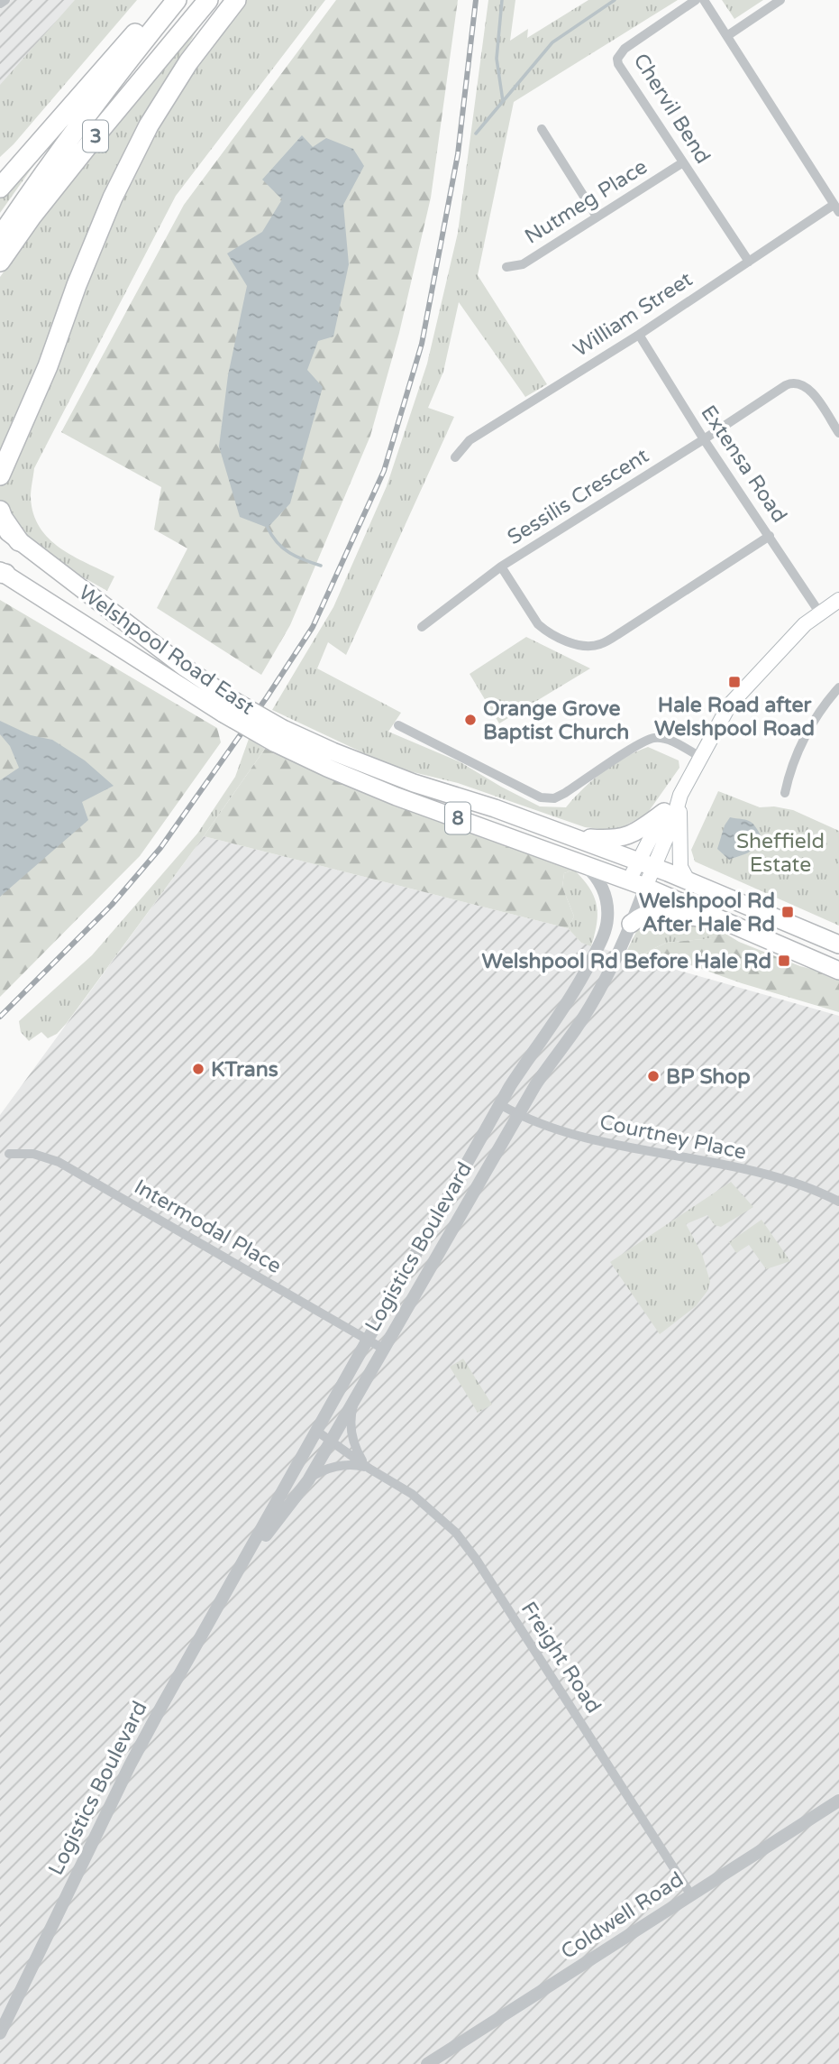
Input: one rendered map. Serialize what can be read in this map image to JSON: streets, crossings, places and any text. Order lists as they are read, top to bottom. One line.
{"streets":{"highway":["3","Welshpool Road East","8"],"street":["Chervil Bend","Nutmeg Place","William Street","Extensa Road","Sessilis Crescent","Courtney Place","Intermodal Place","Logistics Boulevard","Freight Road","Coldwell Road"]},"crossings":[["Chervil Bend","Nutmeg Place"],["Chervil Bend","William Street"],["William Street","Extensa Road"],["Extensa Road","Sessilis Crescent"],["Welshpool Road East","8"],["Welshpool Road East","Logistics Boulevard"],["8","Logistics Boulevard"],["Courtney Place","Logistics Boulevard"],["Intermodal Place","Logistics Boulevard"],["Logistics Boulevard","Freight Road"],["Freight Road","Coldwell Road"]],"parks":["Sheffield Estate"],"places":{"transit":["Hale Road after Welshpool Road","Welshpool Rd After Hale Rd","Welshpool Rd Before Hale Rd"],"other":["Orange Grove Baptist Church","KTrans","BP Shop"]}}
